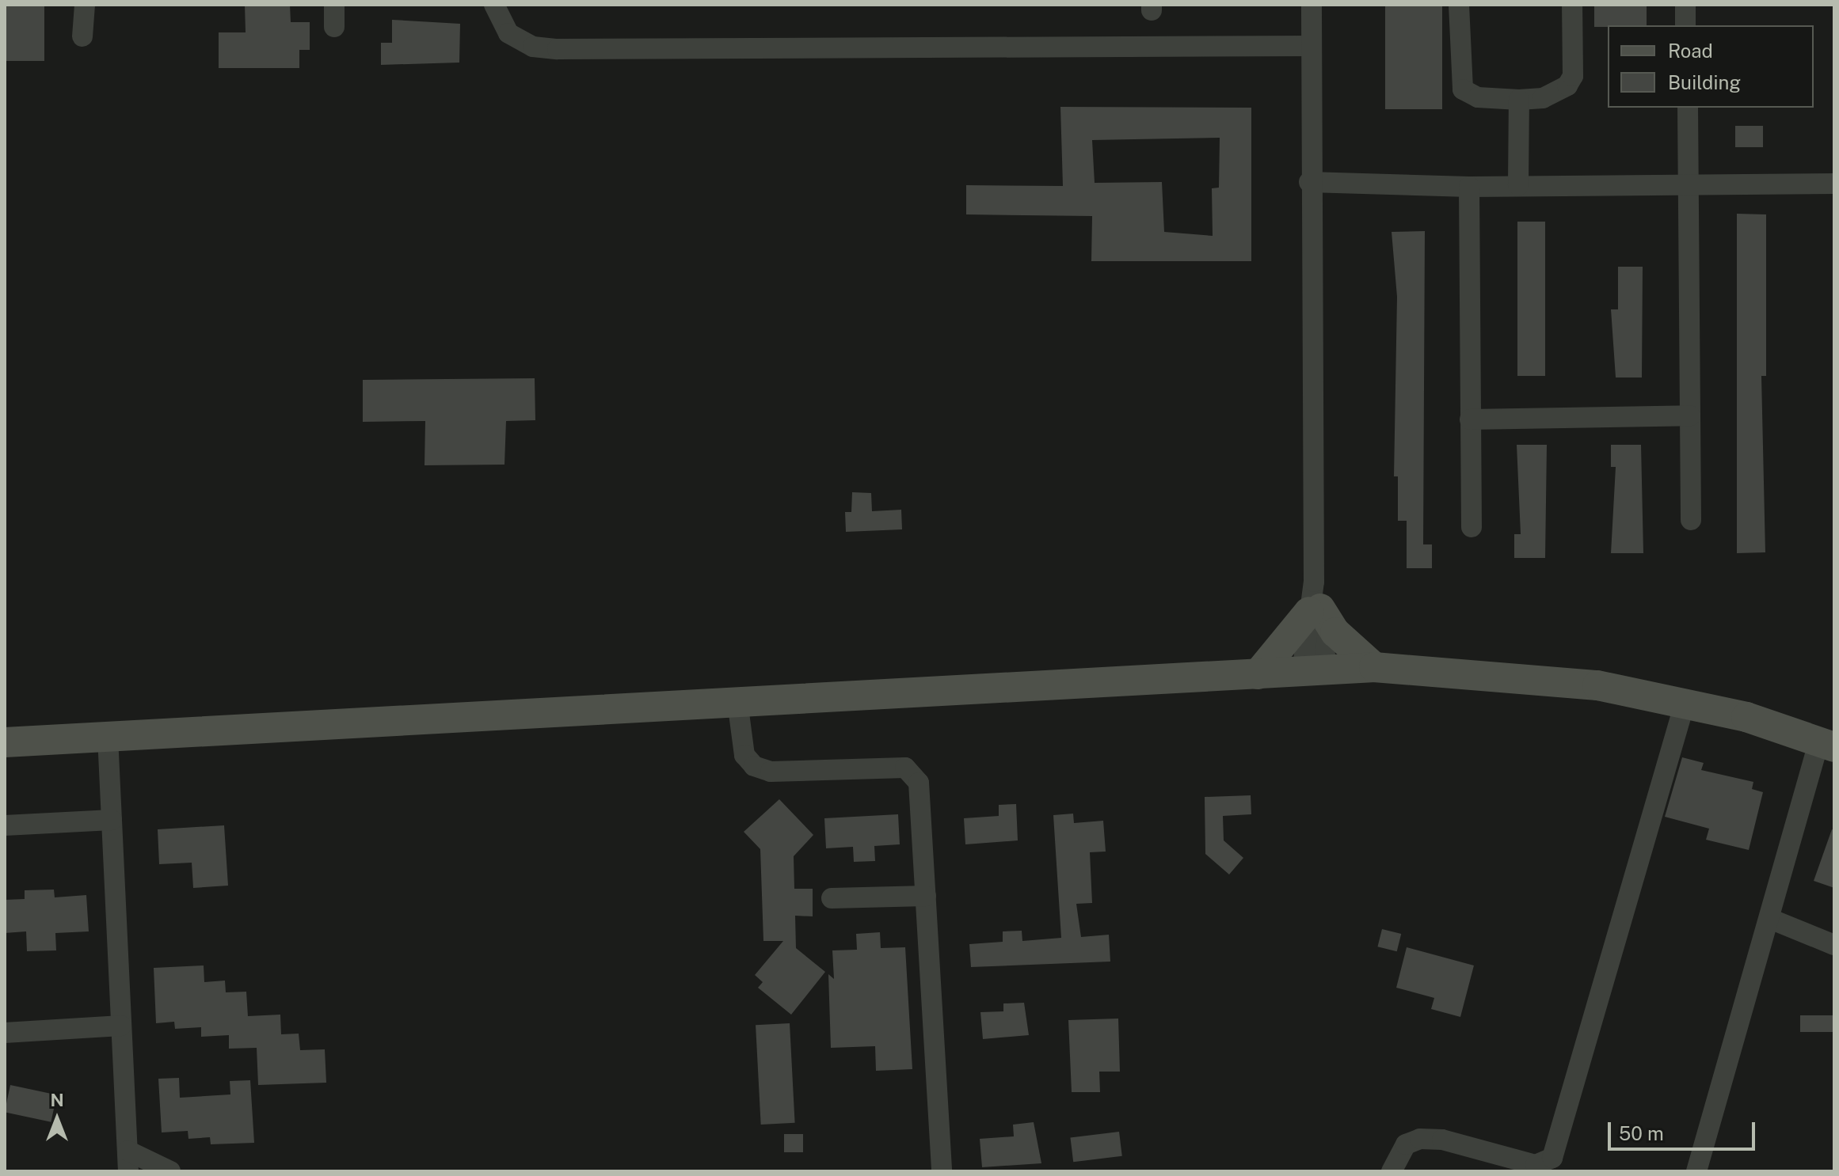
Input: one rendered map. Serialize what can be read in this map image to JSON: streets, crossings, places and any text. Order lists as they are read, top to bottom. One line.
{"legend":["Road","Building"],"scale_bar":"50 m","north":"top"}
